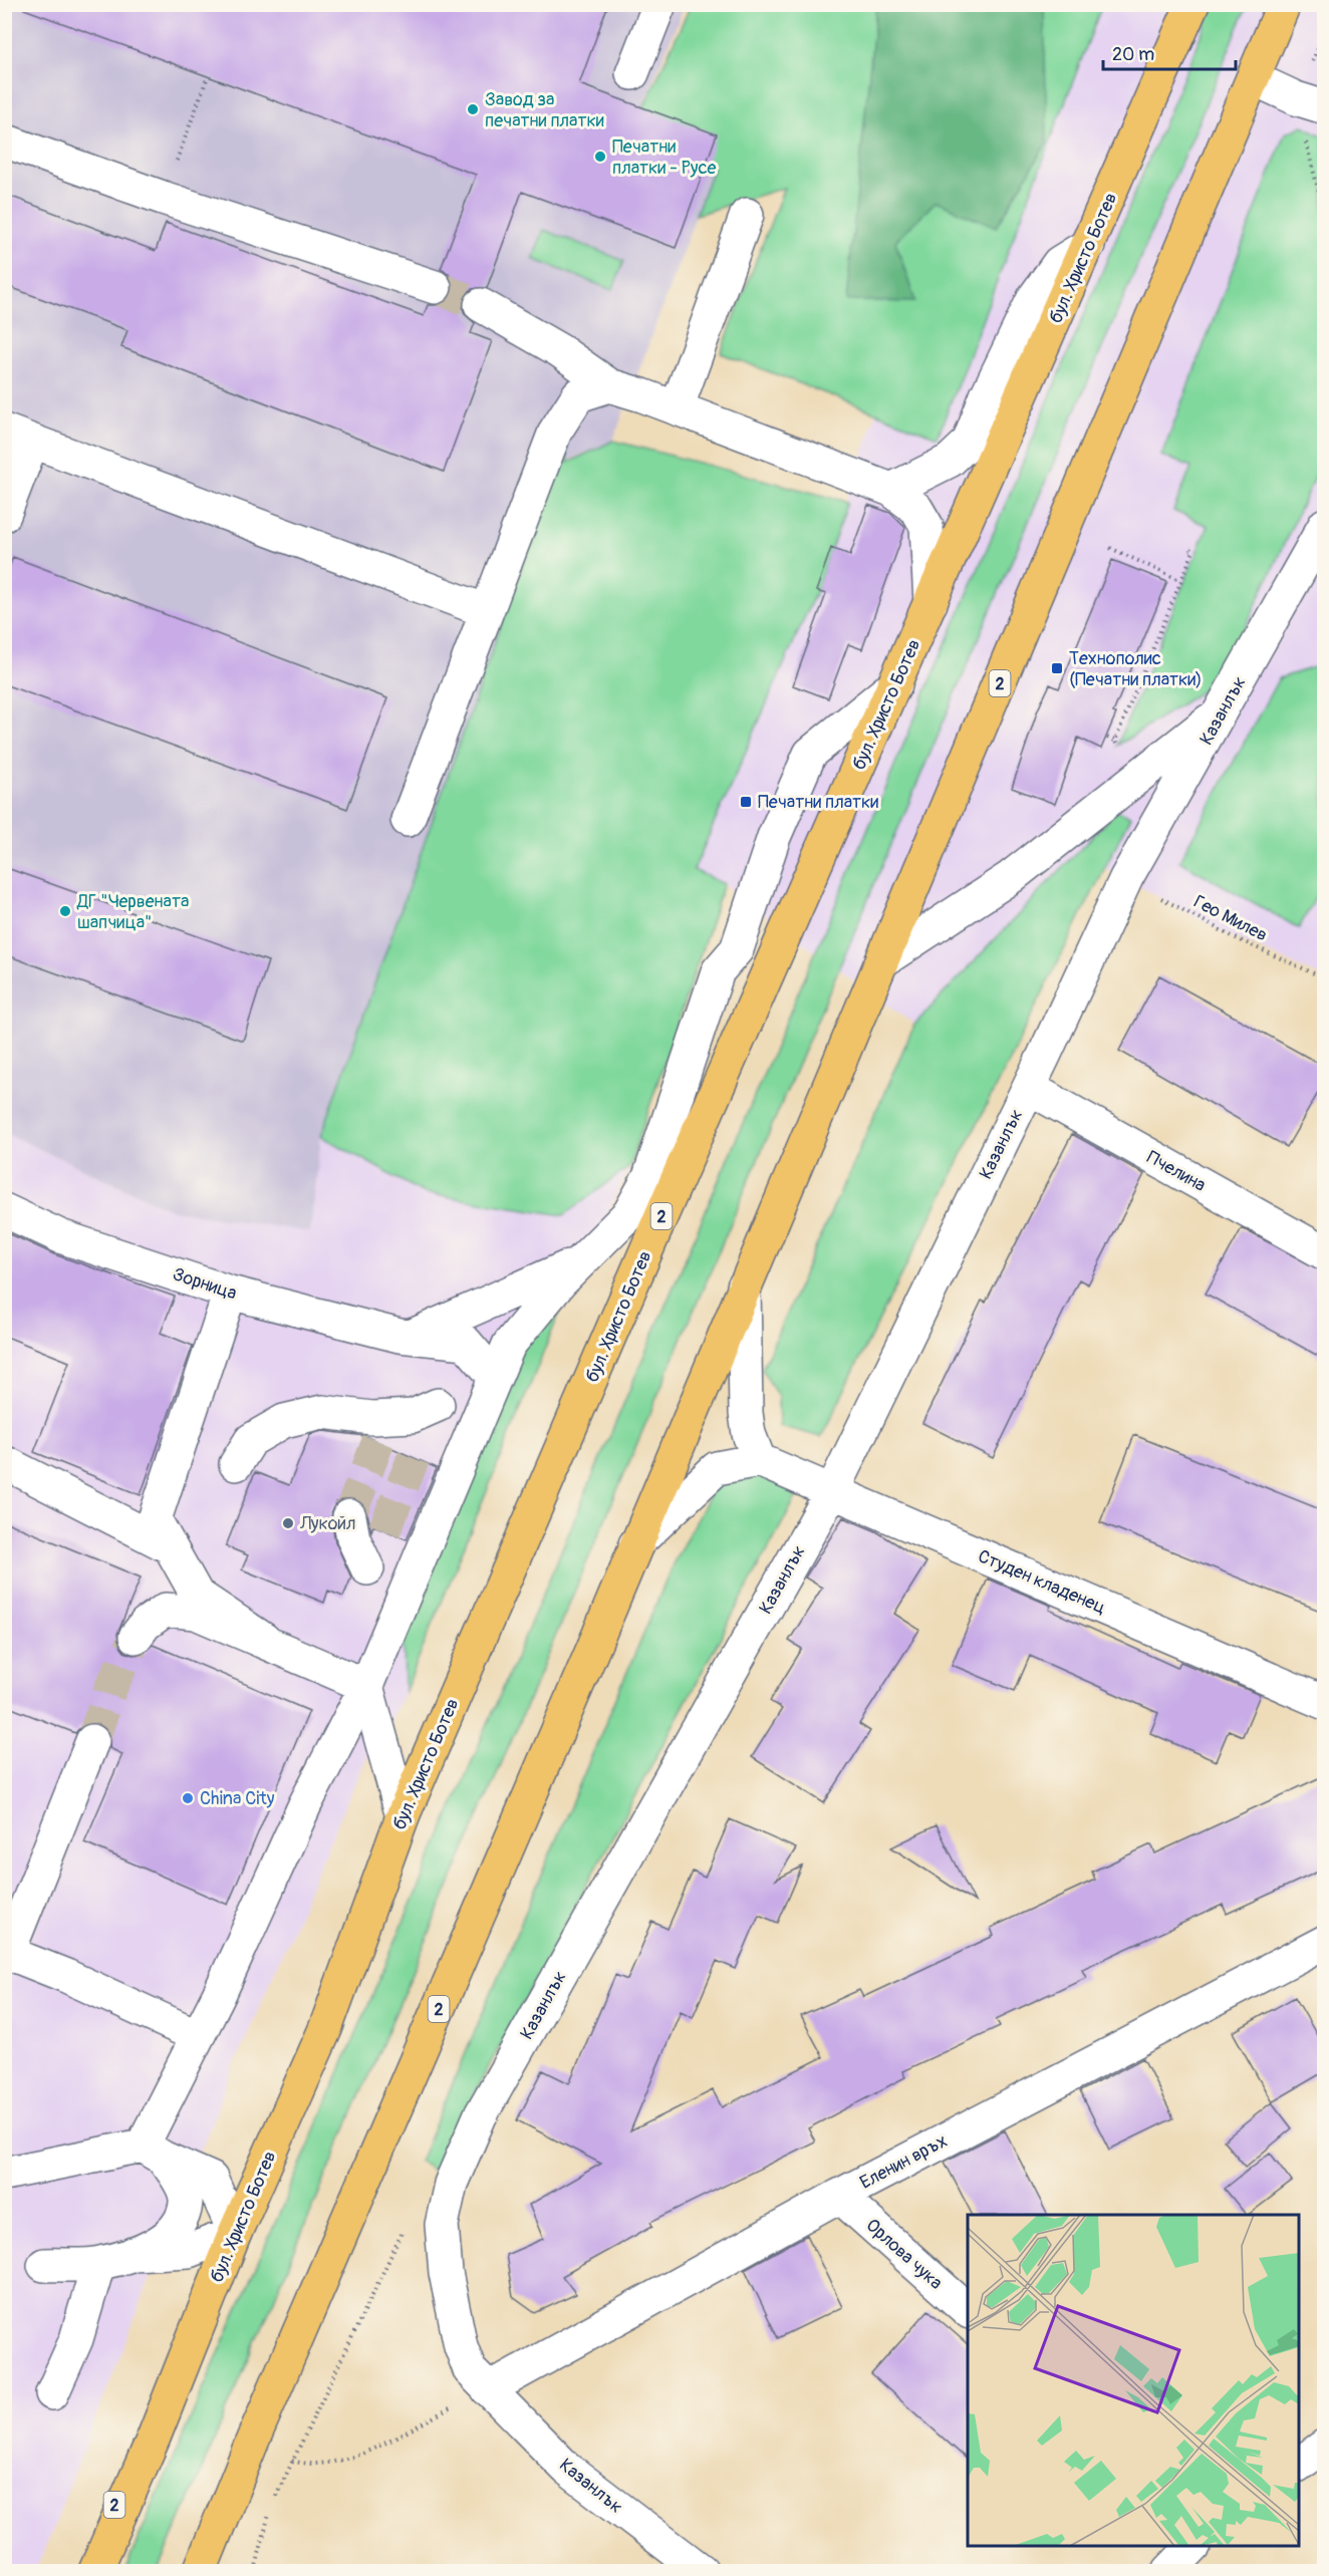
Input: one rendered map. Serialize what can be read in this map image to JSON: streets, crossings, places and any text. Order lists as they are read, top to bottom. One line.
{"streets":{"highway":["бул. Христо Ботев","2"],"street":["Казанлък","Пчелина","Зорница","Студен кладенец","Еленин връх","Орлова чука"],"path":["Гео Милев"]},"crossings":[["бул. Христо Ботев","2"],["Казанлък","Гео Милев"],["Казанлък","Пчелина"],["Казанлък","Студен кладенец"],["Казанлък","Еленин връх"],["Еленин връх","Орлова чука"]],"places":{"other":["Завод за печатни платки","Печатни платки - Русе","ДГ \"Червената шапчица\"","Лукойл","China City"],"transit":["Технополис (Печатни платки)","Печатни платки"]},"scale_bar":"20 m"}
